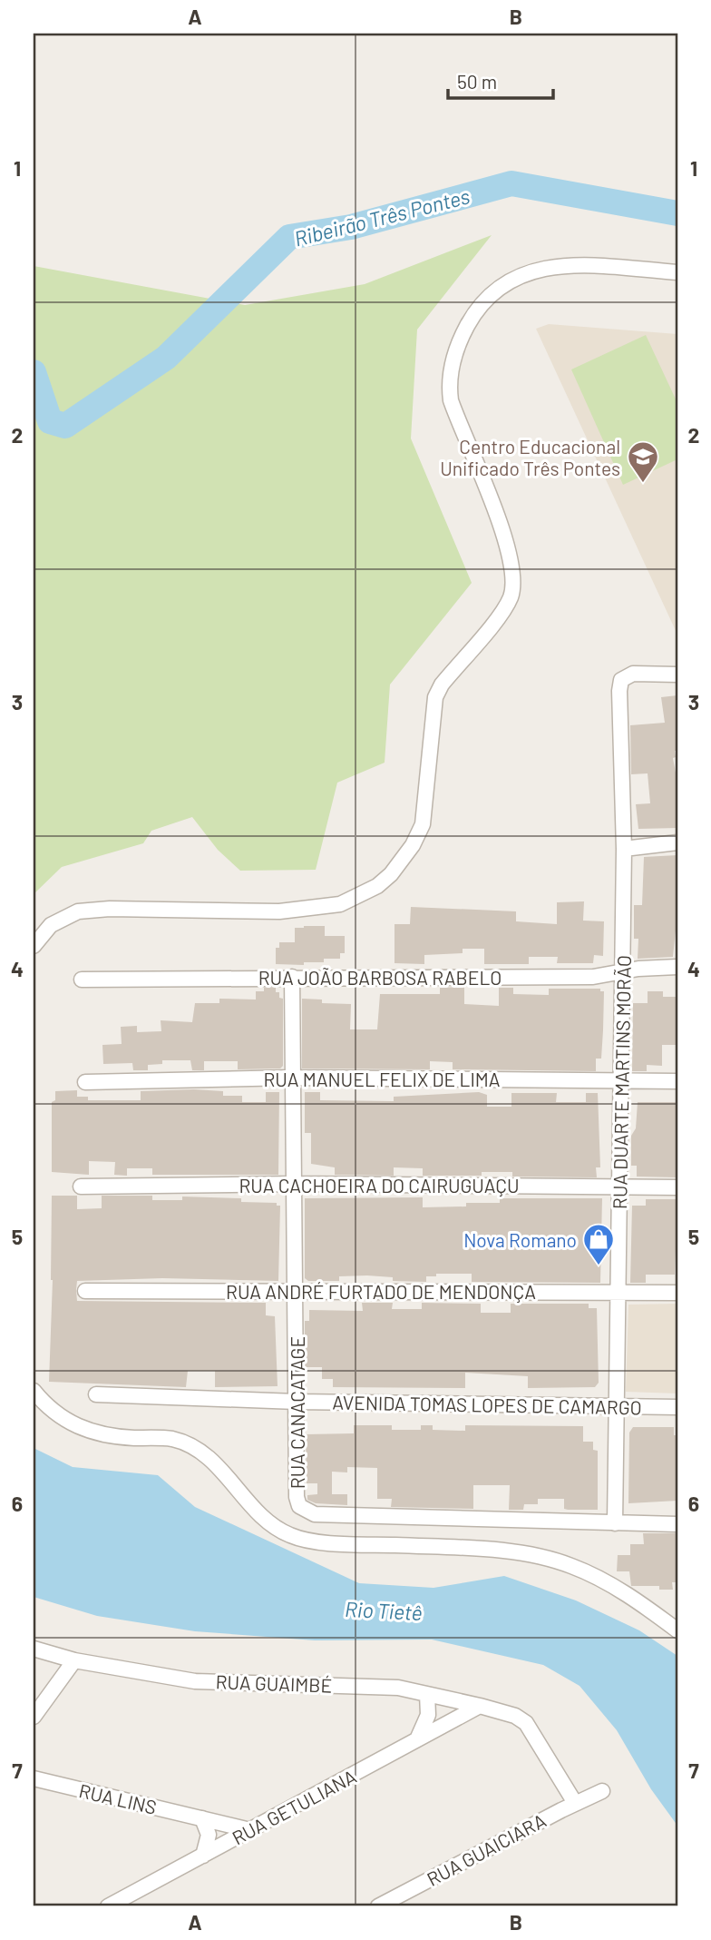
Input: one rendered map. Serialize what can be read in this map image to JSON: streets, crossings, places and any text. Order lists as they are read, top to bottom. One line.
{"streets":{"street":["RUA JOÃO BARBOSA RABELO","RUA MANUEL FELIX DE LIMA","RUA DUARTE MARTINS MORÃO","RUA CACHOEIRA DO CAIRUGUAÇU","RUA ANDRÉ FURTADO DE MENDONÇA","AVENIDA TOMAS LOPES DE CAMARGO","RUA CANACATAGE","RUA GUAIMBÉ","RUA LINS","RUA GETULIANA","RUA GUAICIARA"]},"crossings":[["RUA JOÃO BARBOSA RABELO","RUA DUARTE MARTINS MORÃO"],["RUA JOÃO BARBOSA RABELO","RUA CANACATAGE"],["RUA MANUEL FELIX DE LIMA","RUA DUARTE MARTINS MORÃO"],["RUA MANUEL FELIX DE LIMA","RUA CANACATAGE"],["RUA DUARTE MARTINS MORÃO","RUA CACHOEIRA DO CAIRUGUAÇU"],["RUA DUARTE MARTINS MORÃO","RUA ANDRÉ FURTADO DE MENDONÇA"],["RUA DUARTE MARTINS MORÃO","AVENIDA TOMAS LOPES DE CAMARGO"],["RUA DUARTE MARTINS MORÃO","RUA CANACATAGE"],["RUA CACHOEIRA DO CAIRUGUAÇU","RUA CANACATAGE"],["RUA ANDRÉ FURTADO DE MENDONÇA","RUA CANACATAGE"],["AVENIDA TOMAS LOPES DE CAMARGO","RUA CANACATAGE"],["RUA GUAIMBÉ","RUA GETULIANA"],["RUA GUAIMBÉ","RUA GUAICIARA"],["RUA LINS","RUA GETULIANA"]],"water":["Ribeirão Três Pontes","Rio Tietê"],"places":{"school or university":["Centro Educacional Unificado Três Pontes"],"shop":["Nova Romano"]},"scale_bar":"50 m","grid":{"columns":["A","B"],"rows":["1","2","3","4","5","6","7"]}}
